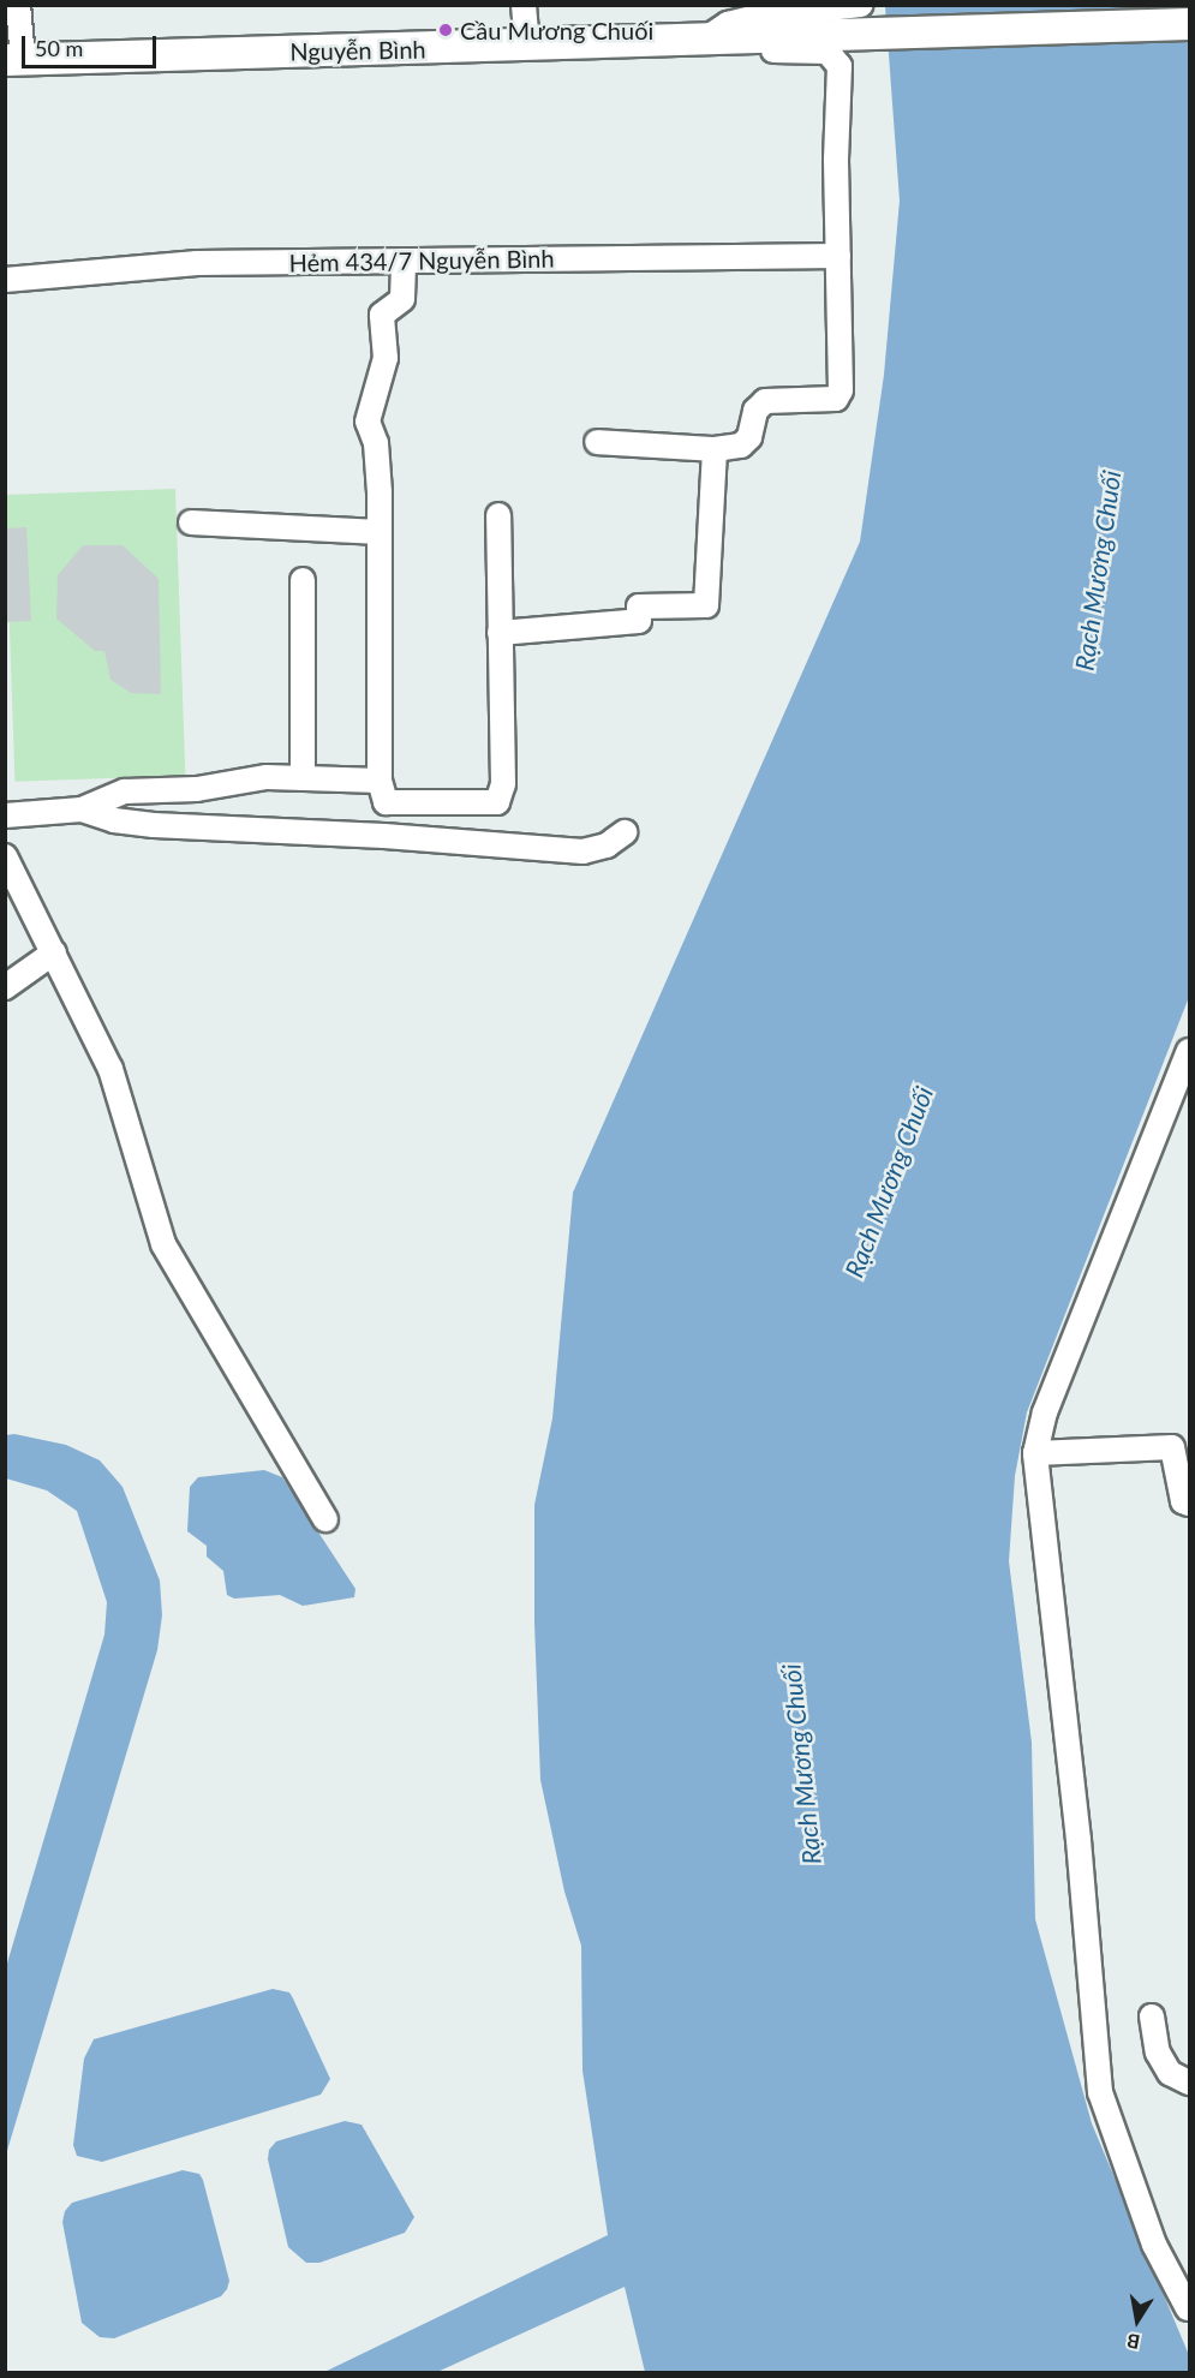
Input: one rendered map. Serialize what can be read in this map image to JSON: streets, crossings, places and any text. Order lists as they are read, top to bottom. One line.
{"streets":{"main road":["Nguyễn Bình"],"street":["Hẻm 434/7 Nguyễn Bình"]},"water":["Rạch Mương Chuối"],"places":["Cầu Mương Chuối"],"scale_bar":"50 m","north":"bottom"}
